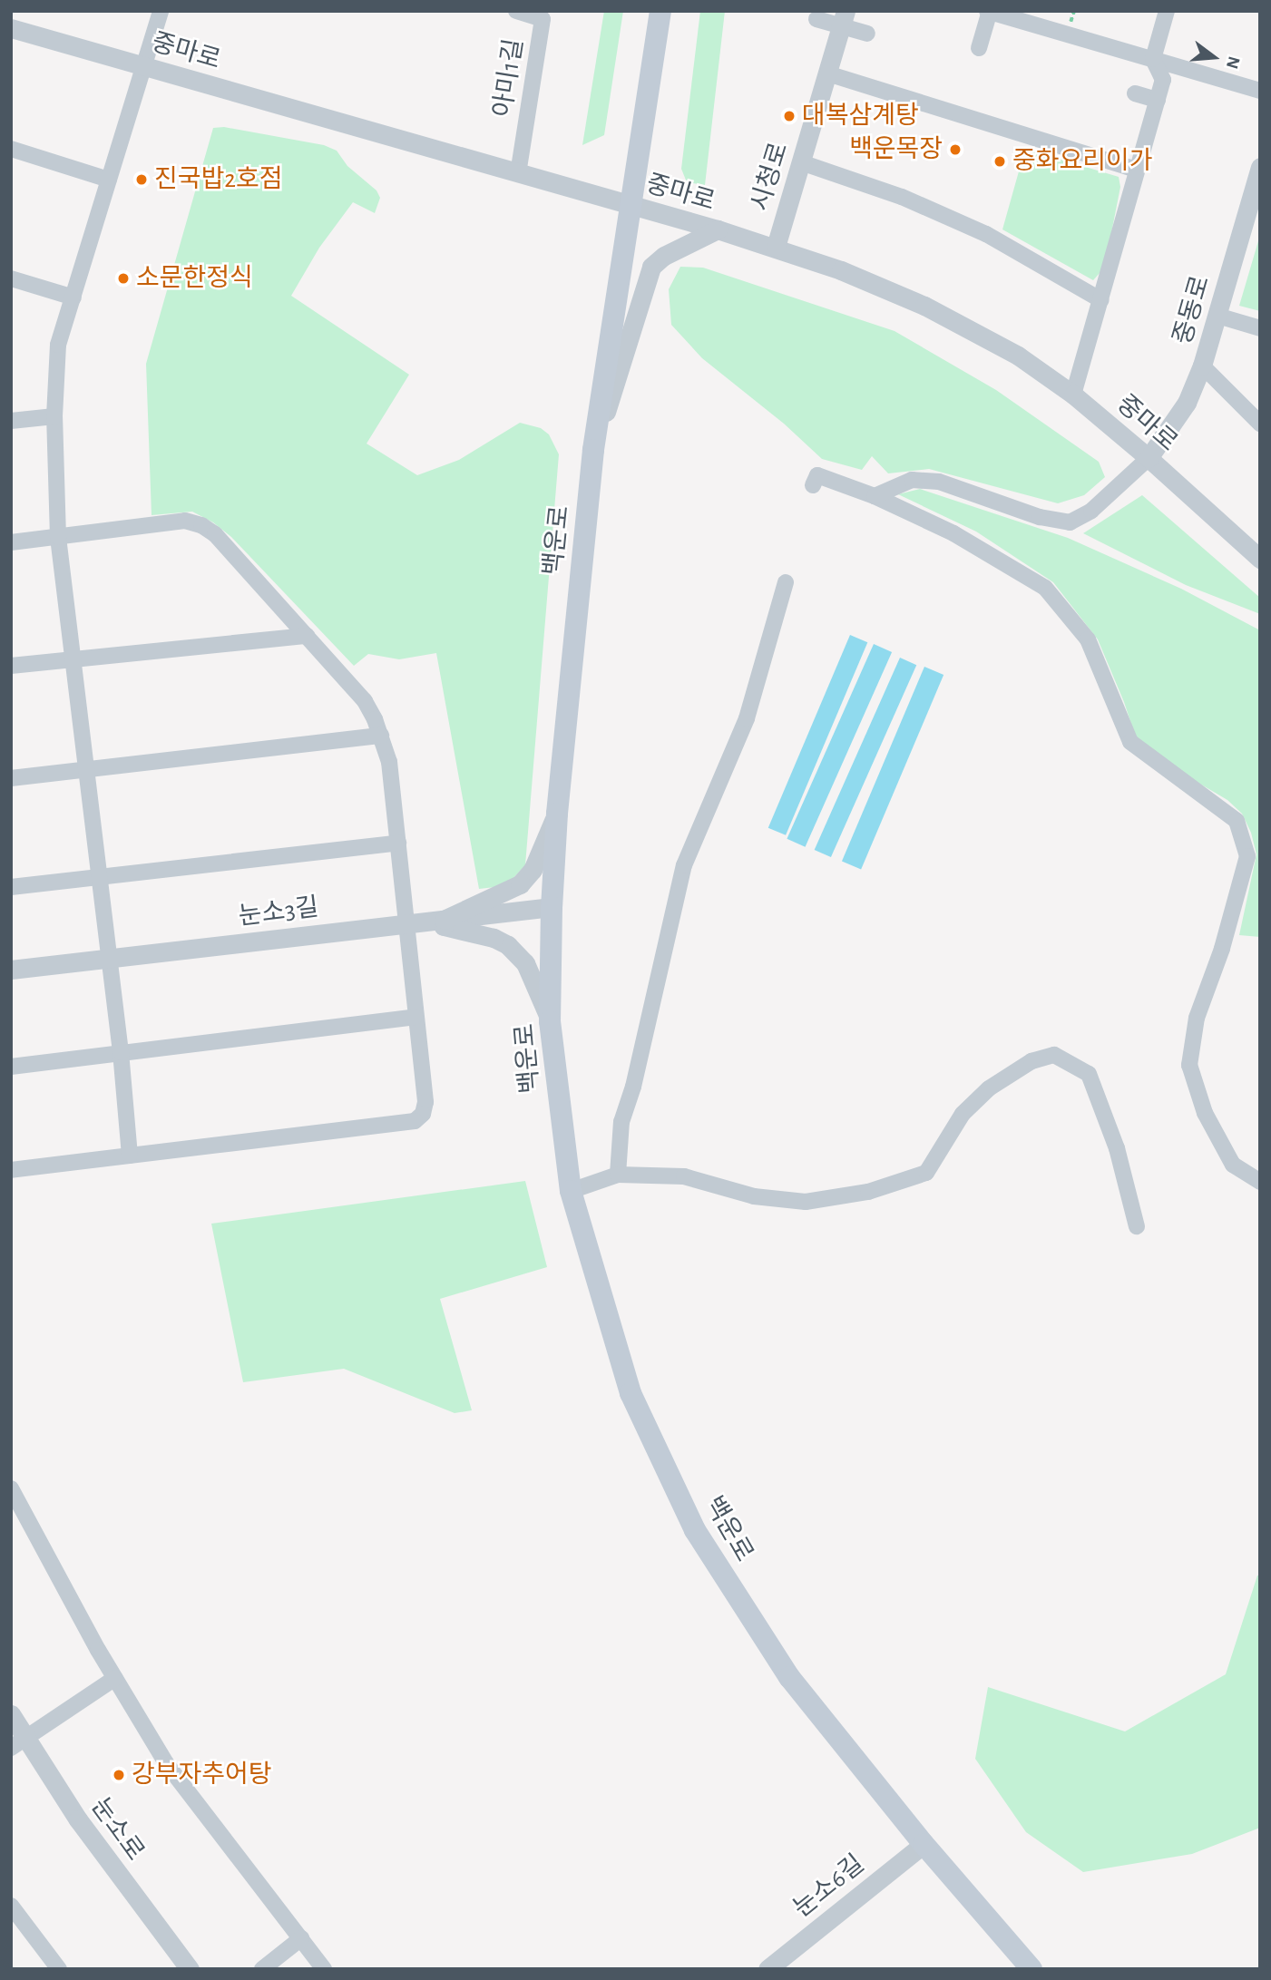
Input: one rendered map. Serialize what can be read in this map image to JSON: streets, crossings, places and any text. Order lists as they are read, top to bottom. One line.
{"streets":{"main road":["백운로"],"street":["중마로","아미1길","시청로","중동로","눈소3길","눈소로","눈소6길"]},"crossings":[["중마로","아미1길"],["중마로","시청로"],["중마로","중동로"],["중마로","백운로"],["백운로","눈소3길"],["백운로","눈소6길"]],"places":["대복삼계탕","백운목장","중화요리이가","진국밥2호점","소문한정식","강부자추어탕"],"north":"right"}
